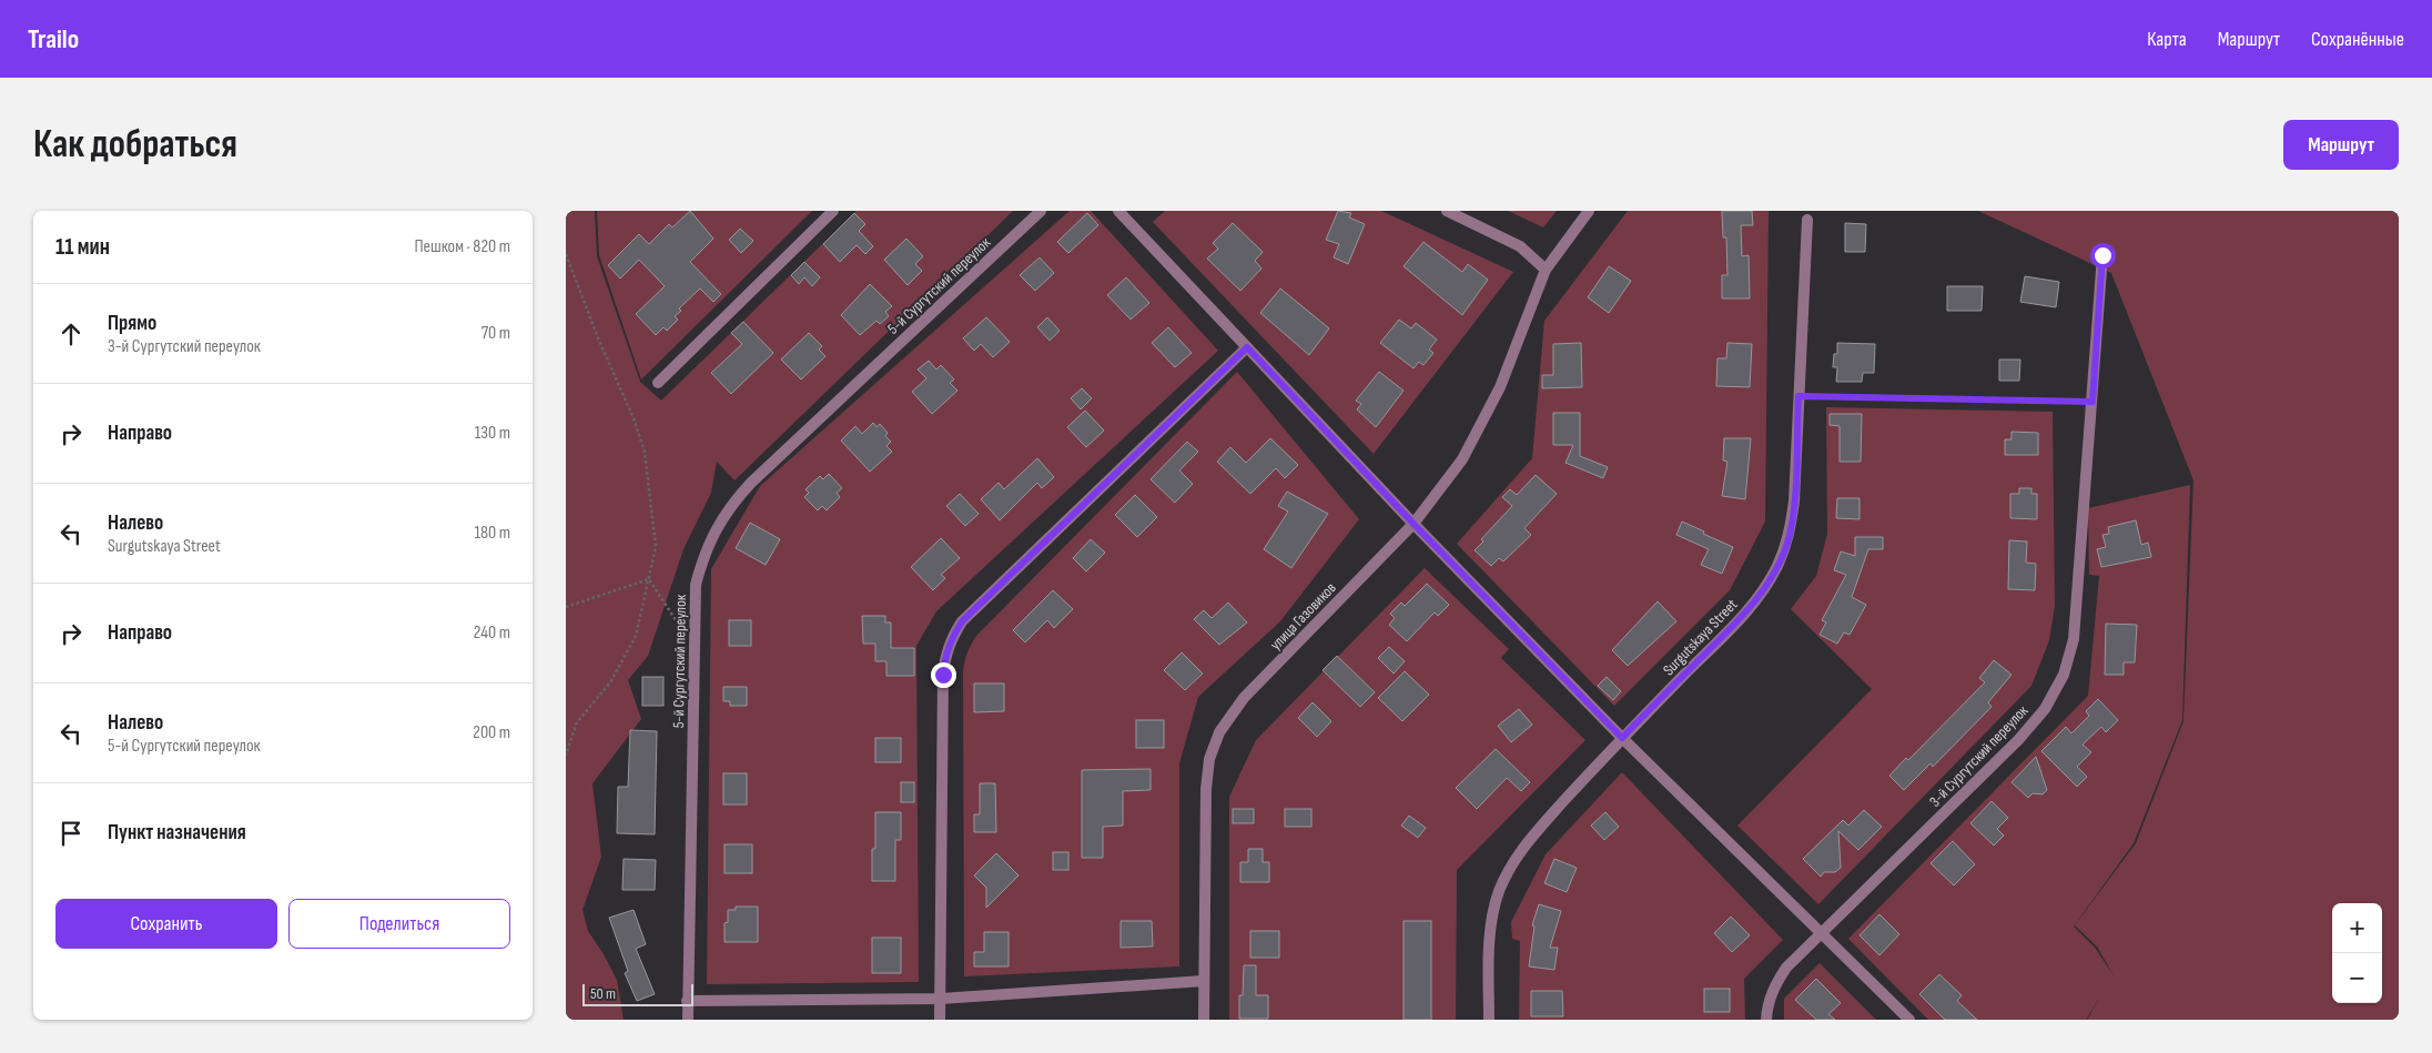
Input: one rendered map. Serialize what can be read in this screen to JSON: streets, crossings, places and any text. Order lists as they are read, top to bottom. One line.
{"streets":{"street":["5-й Сургутский переулок","улица Газовиков","Surgutskaya Street","3-й Сургутский переулок"]},"scale_bar":"50 m","page":{"header":"Trailo","nav":["Карта","Маршрут","Сохранённые"],"buttons":["Маршрут",["Сохранить","Поделиться"]],"title":"Как добраться","heading":["11 мин","Пешком · 820 m"],"list":[["Прямо","3-й Сургутский переулок","70 m"],["Направо","130 m"],["Налево","Surgutskaya Street","180 m"],["Направо","240 m"],["Налево","5-й Сургутский переулок","200 m"],"Пункт назначения"],"map_buttons":["+","−"],"scale":"50 m"}}
